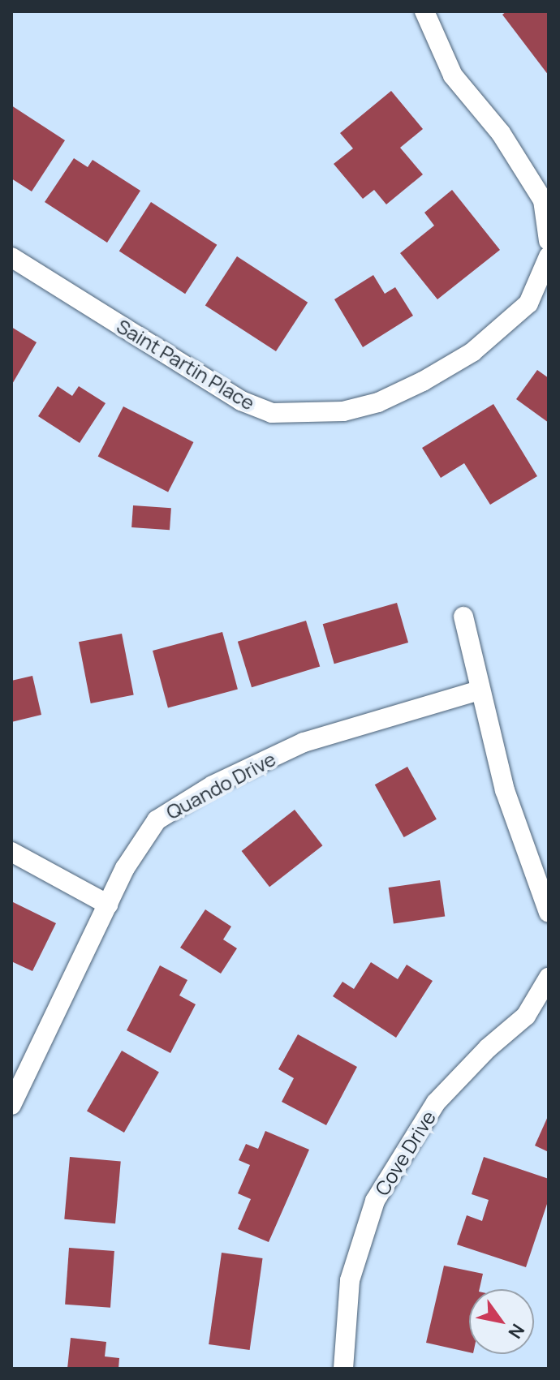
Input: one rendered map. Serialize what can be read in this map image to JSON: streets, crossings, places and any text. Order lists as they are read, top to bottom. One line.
{"streets":{"street":["Saint Partin Place","Quando Drive","Cove Drive"]},"north":"bottom right"}
